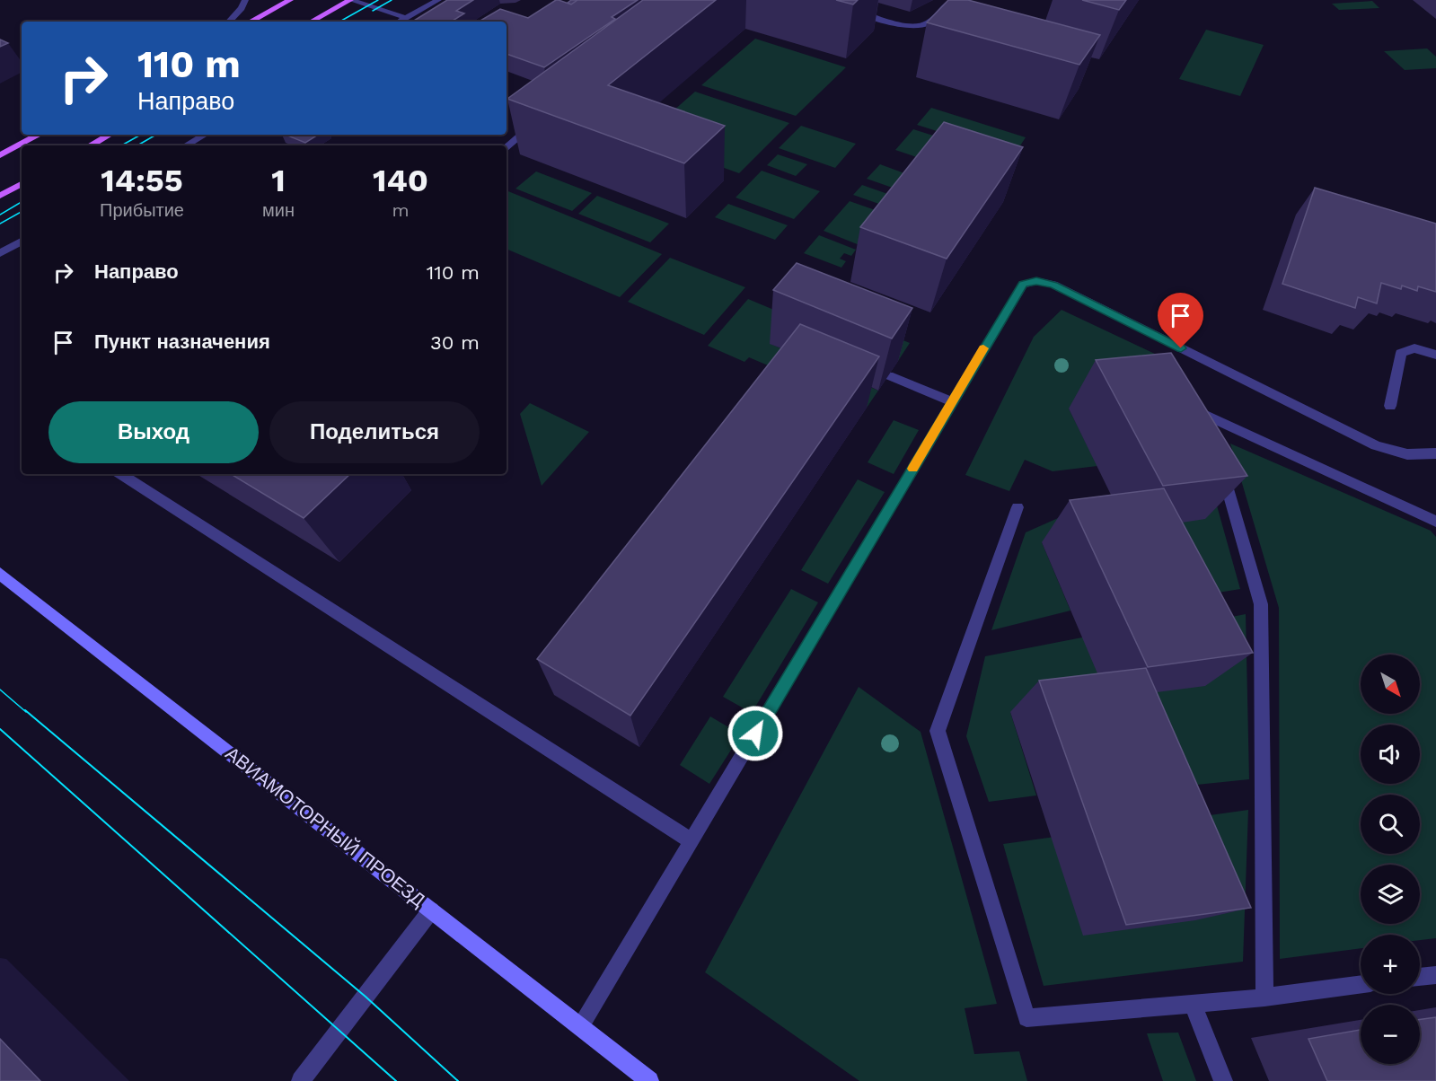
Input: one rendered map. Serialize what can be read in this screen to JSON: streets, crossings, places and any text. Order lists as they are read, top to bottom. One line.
{"streets":{"main road":["АВИАМОТОРНЫЙ ПРОЕЗД"]},"north":"bottom right","page":{"turn":["110 m","Направо"],"eta":["14:55","Прибытие","1","мин","140","m"],"list":[{"name":"Направо","value":"110 m"},{"name":"Пункт назначения","value":"30 m"}],"buttons":["Выход","Поделиться"],"map_buttons":["+","−"]}}
